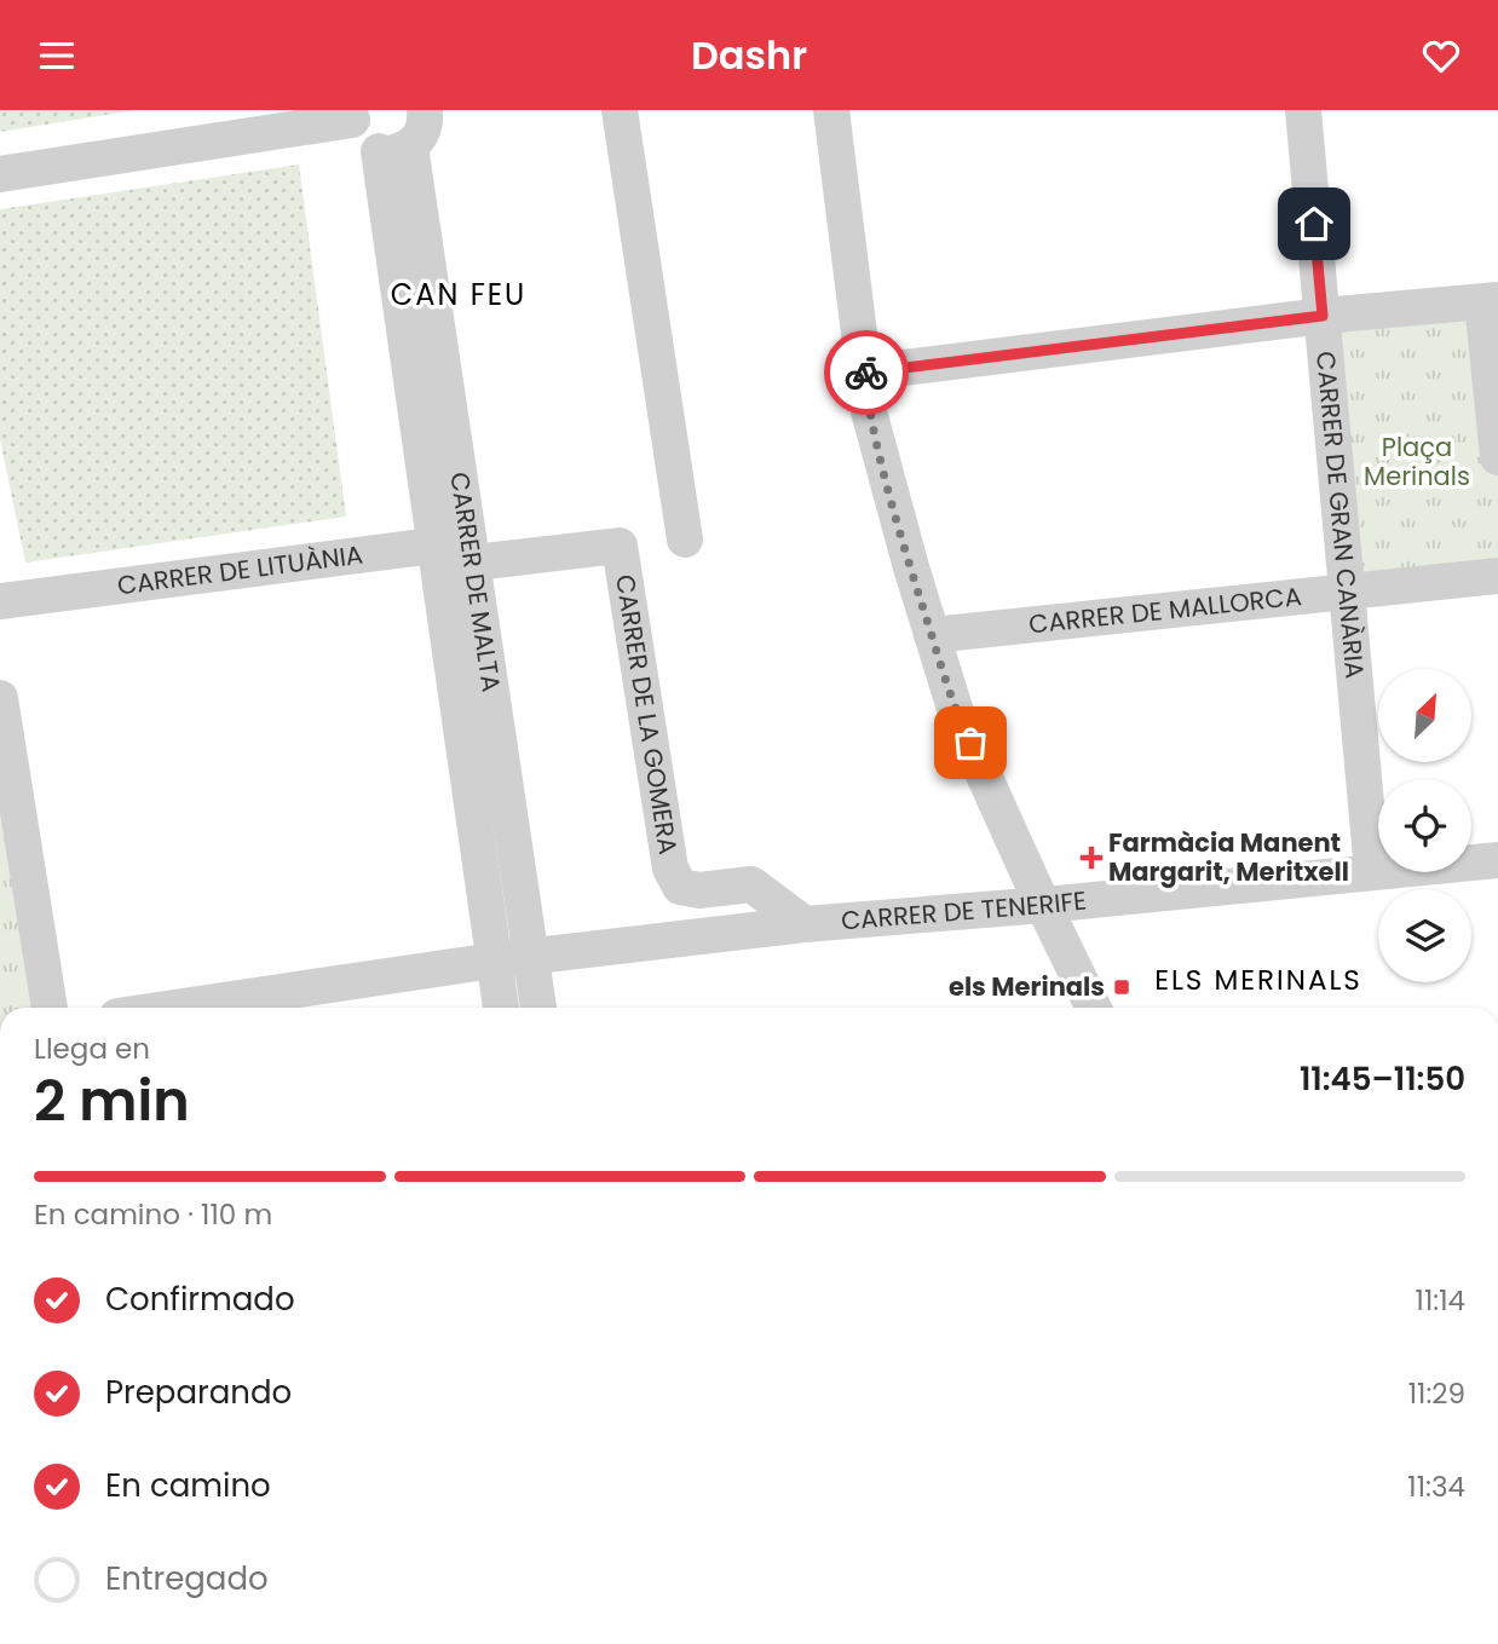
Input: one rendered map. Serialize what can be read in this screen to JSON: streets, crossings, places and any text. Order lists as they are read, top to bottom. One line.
{"streets":{"street":["CARRER DE GRAN CANÀRIA","CARRER DE LITUÀNIA","CARRER DE MALTA","CARRER DE MALLORCA","CARRER DE LA GOMERA","CARRER DE TENERIFE"]},"crossings":[["CARRER DE GRAN CANÀRIA","CARRER DE MALLORCA"],["CARRER DE GRAN CANÀRIA","CARRER DE TENERIFE"],["CARRER DE LITUÀNIA","CARRER DE MALTA"],["CARRER DE LITUÀNIA","CARRER DE LA GOMERA"],["CARRER DE MALTA","CARRER DE LA GOMERA"],["CARRER DE MALTA","CARRER DE TENERIFE"],["CARRER DE LA GOMERA","CARRER DE TENERIFE"]],"districts":["CAN FEU","ELS MERINALS"],"parks":["Plaça Merinals"],"places":{"health":["Farmàcia Manent Margarit, Meritxell"],"transit":["els Merinals"]},"north":"top right","page":{"header":"Dashr","heading":["2 min","Llega en","11:45–11:50"],"bar":"En camino · 110 m","list":[["Confirmado","11:14"],["Preparando","11:29"],["En camino","11:34"],"Entregado"]}}
